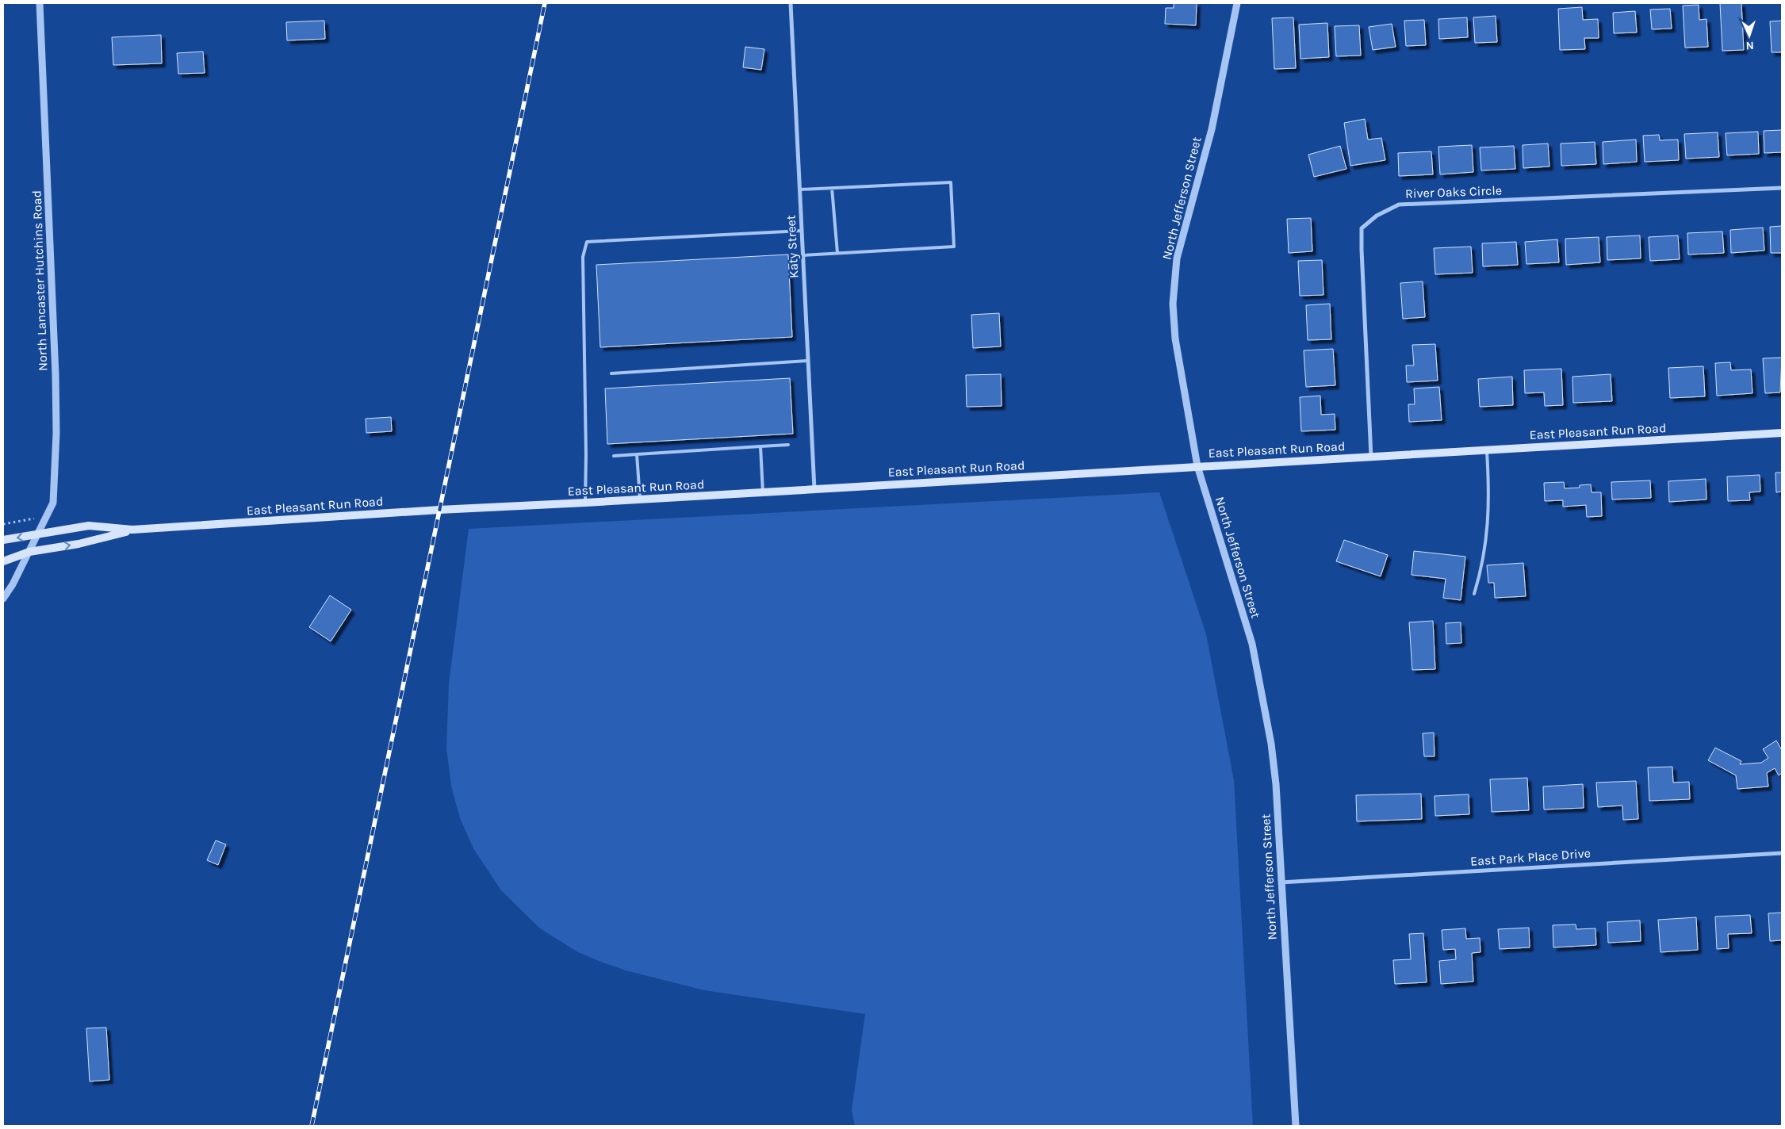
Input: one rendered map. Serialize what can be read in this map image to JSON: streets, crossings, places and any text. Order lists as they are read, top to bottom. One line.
{"streets":{"main road":["East Pleasant Run Road"],"street":["River Oaks Circle","North Jefferson Street","Katy Street","North Lancaster Hutchins Road","East Park Place Drive"]},"crossings":[["River Oaks Circle","East Pleasant Run Road"],["North Jefferson Street","East Pleasant Run Road"],["North Jefferson Street","East Park Place Drive"],["Katy Street","East Pleasant Run Road"],["North Lancaster Hutchins Road","East Pleasant Run Road"]],"north":"bottom"}
